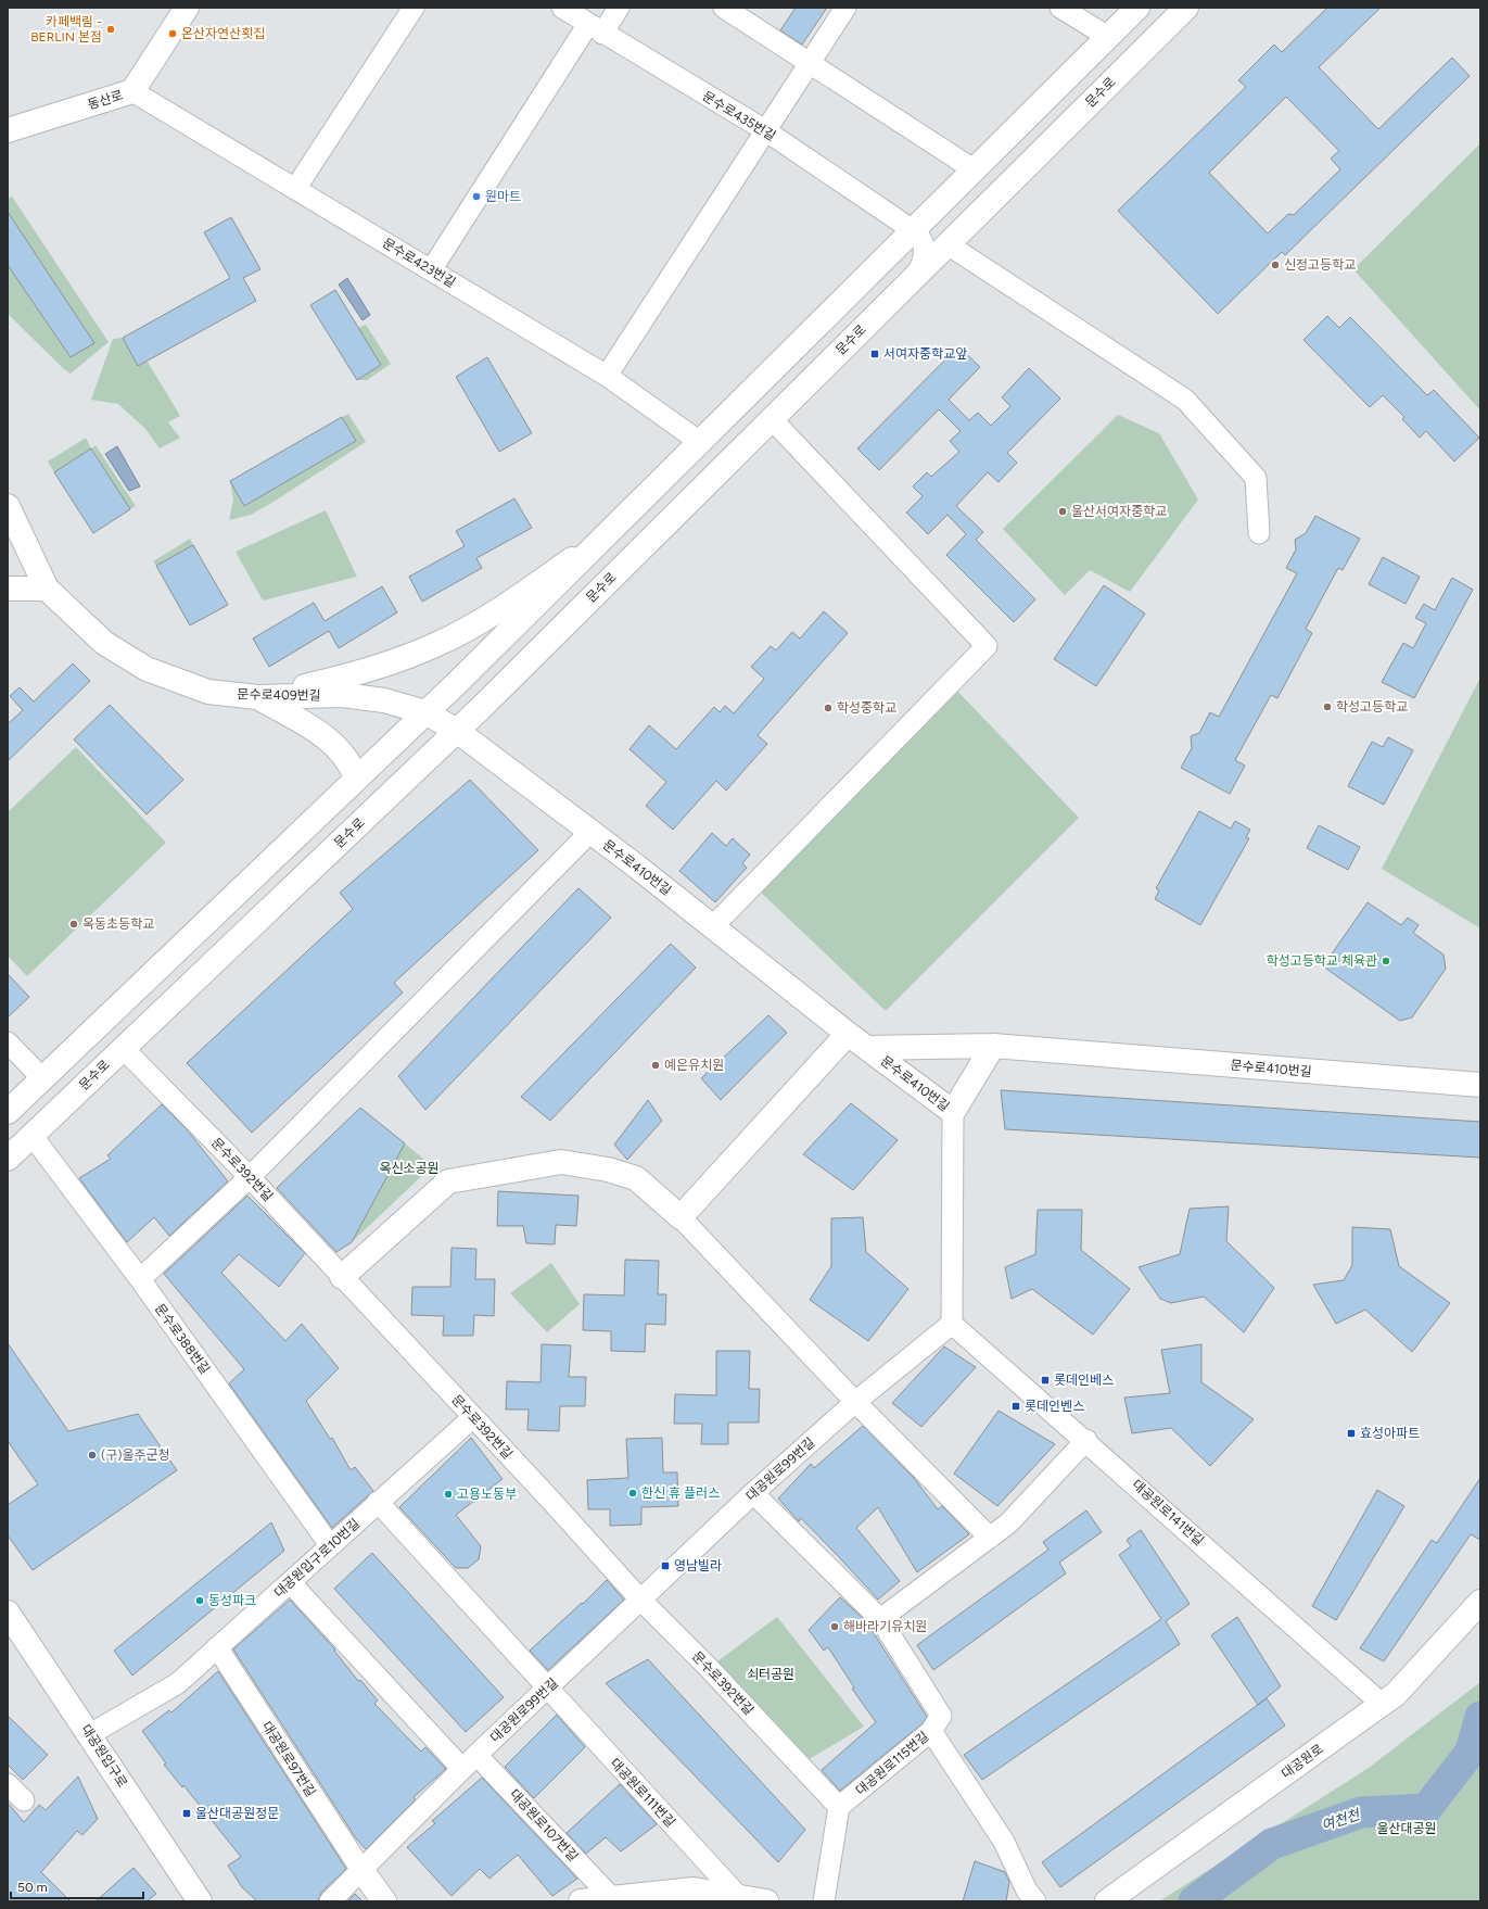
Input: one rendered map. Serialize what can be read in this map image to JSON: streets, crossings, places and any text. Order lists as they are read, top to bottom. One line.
{"streets":{"street":["문수로","동산로","문수로435번길","문수로423번길","문수로409번길","문수로410번길","문수로392번길","문수로388번길","대공원로99번길","대공원로141번길","대공원입구로10번길","대공원입구로","대공원로97번길","대공원로","대공원로115번길","대공원로111번길","대공원로107번길"]},"crossings":[["문수로","문수로410번길"],["문수로","문수로392번길"],["문수로","문수로388번길"],["동산로","문수로423번길"],["문수로409번길","문수로410번길"],["문수로392번길","대공원로99번길"],["문수로392번길","대공원입구로10번길"],["문수로392번길","대공원로115번길"],["문수로388번길","대공원입구로10번길"],["대공원로99번길","대공원로141번길"],["대공원로99번길","대공원로97번길"],["대공원로99번길","대공원로111번길"],["대공원로99번길","대공원로107번길"],["대공원로141번길","대공원로"],["대공원입구로10번길","대공원입구로"],["대공원입구로10번길","대공원로97번길"],["대공원입구로10번길","대공원로111번길"]],"water":["여천천"],"parks":["옥신소공원","쇠터공원","울산대공원"],"places":{"other":["카페백림 - BERLIN 본점","온산자연산횟집","원마트","신정고등학교","울산서여자중학교","학성고등학교","학성중학교","옥동초등학교","학성고등학교 체육관","예은유치원","(구)울주군청","한신 휴 플러스","고용노동부","동성파크","해바라기유치원"],"transit":["서여자중학교앞","롯데인베스","롯데인벤스","효성아파트","영남빌라","울산대공원정문"]},"scale_bar":"50 m"}
